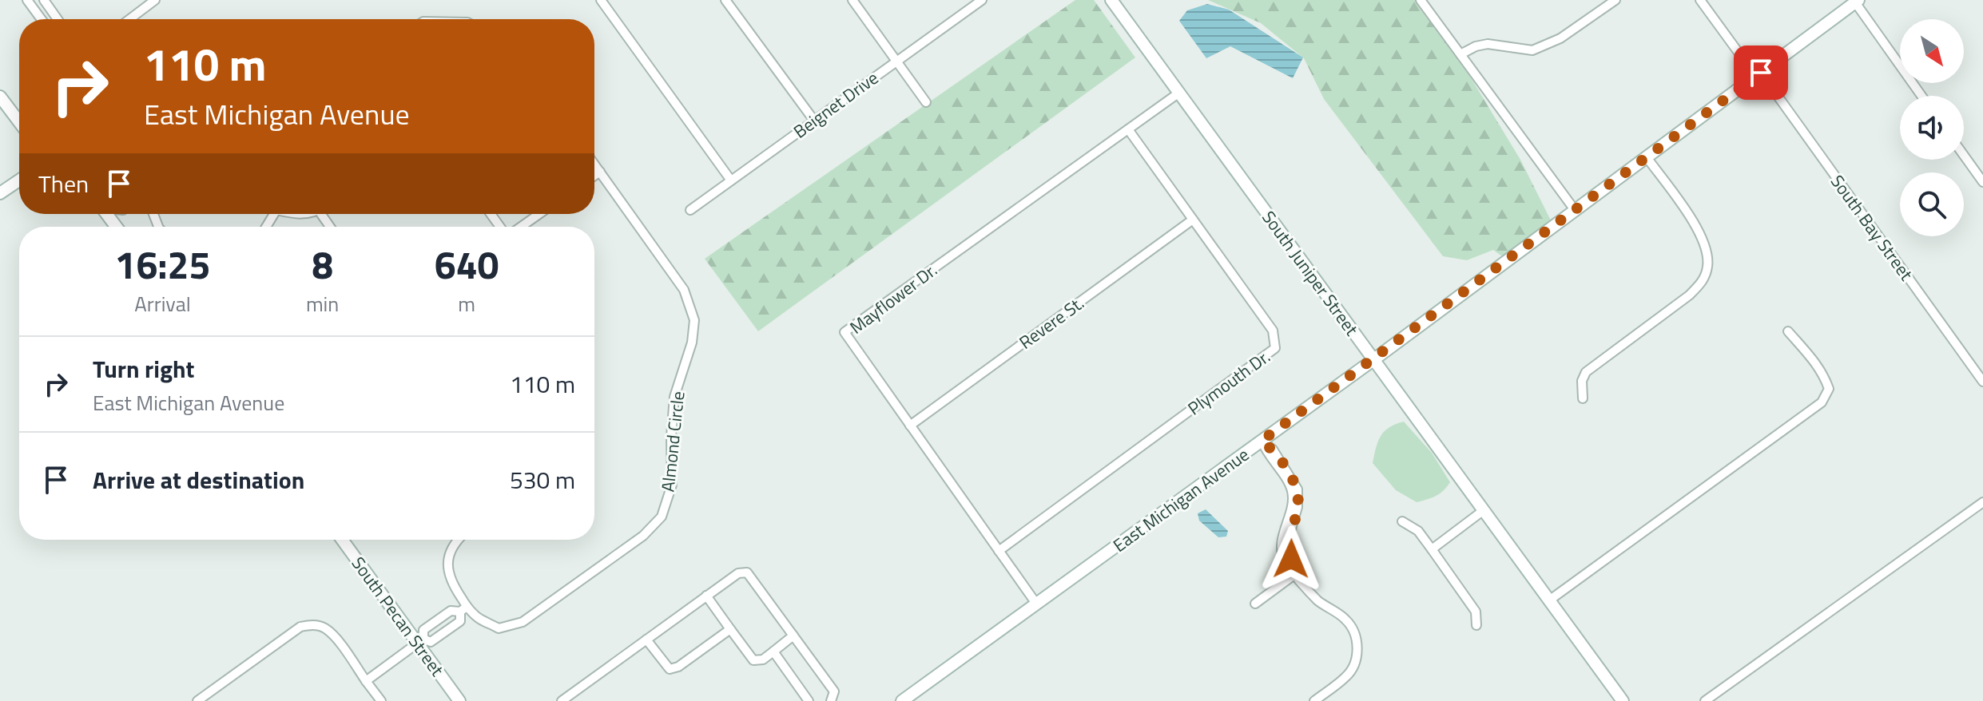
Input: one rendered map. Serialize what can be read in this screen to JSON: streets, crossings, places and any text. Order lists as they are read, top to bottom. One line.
{"streets":{"street":["Beignet Drive","South Bay Street","South Juniper Street","Mayflower Dr.","Revere St.","Plymouth Dr.","Almond Circle","East Michigan Avenue","South Pecan Street"]},"crossings":[["South Bay Street","East Michigan Avenue"],["South Juniper Street","Mayflower Dr."],["South Juniper Street","East Michigan Avenue"],["Mayflower Dr.","Revere St."],["Mayflower Dr.","Plymouth Dr."],["Mayflower Dr.","East Michigan Avenue"],["Revere St.","Plymouth Dr."]],"north":"bottom right","page":{"turn":["110 m","East Michigan Avenue"],"then":"Then","eta":["16:25","Arrival","8","min","640","m"],"list":[{"name":"Turn right","note":"East Michigan Avenue","value":"110 m"},{"name":"Arrive at destination","value":"530 m"}]}}
